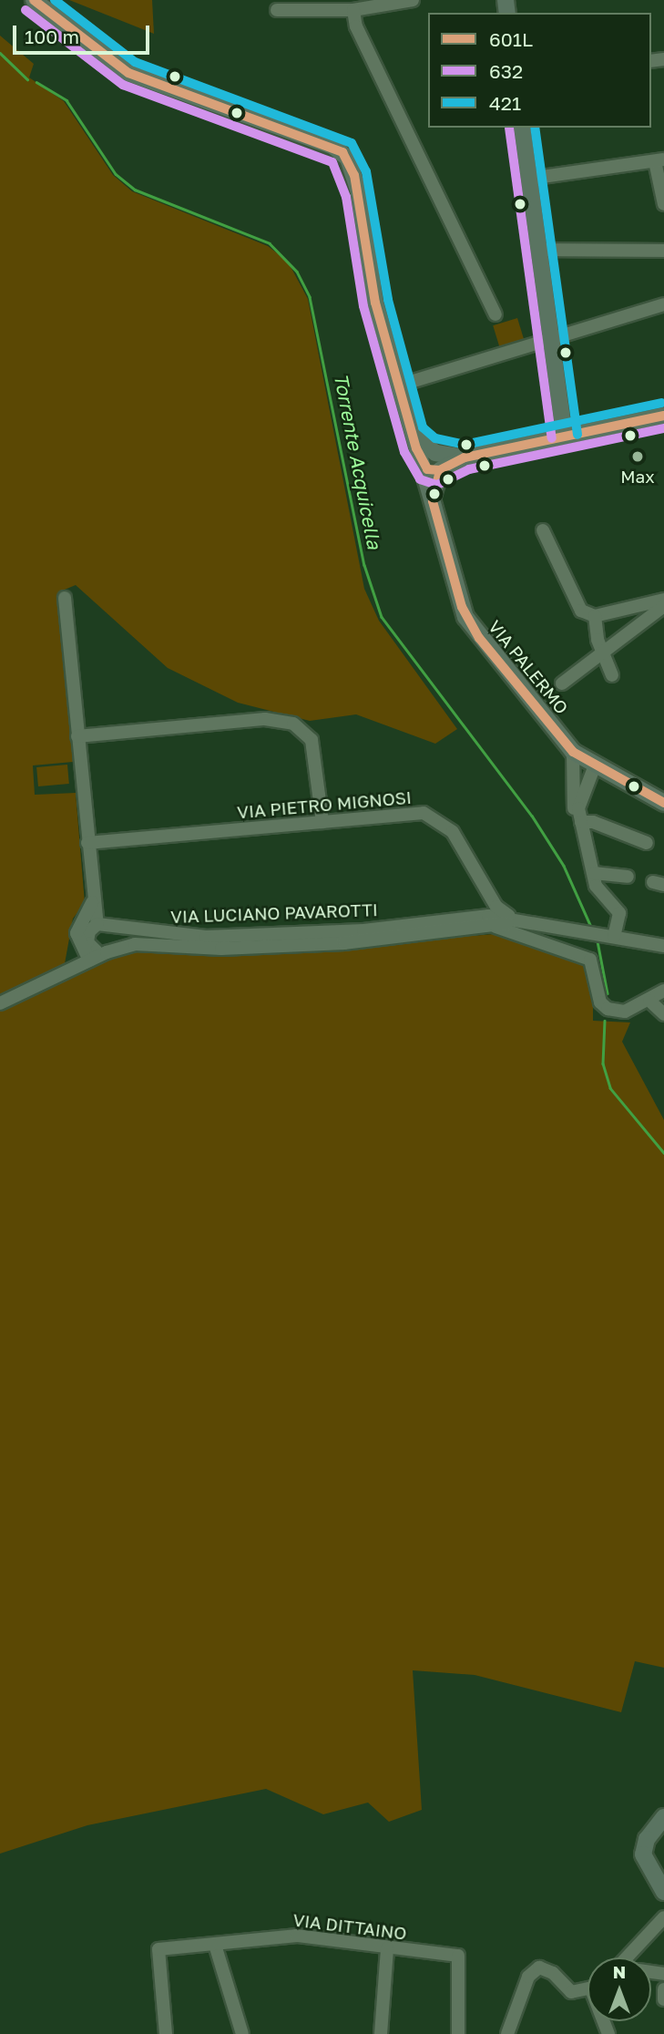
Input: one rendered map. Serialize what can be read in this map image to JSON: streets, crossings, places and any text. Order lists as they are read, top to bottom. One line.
{"streets":{"main road":["VIA PALERMO"],"street":["VIA PIETRO MIGNOSI","VIA LUCIANO PAVAROTTI","VIA DITTAINO"]},"crossings":[["VIA PIETRO MIGNOSI","VIA LUCIANO PAVAROTTI"]],"water":["Torrente Acquicella"],"places":["Max"],"lines":["transit line 601L","transit line 421","transit line 632"],"legend":["601L","632","421"],"scale_bar":"100 m","north":"top"}
